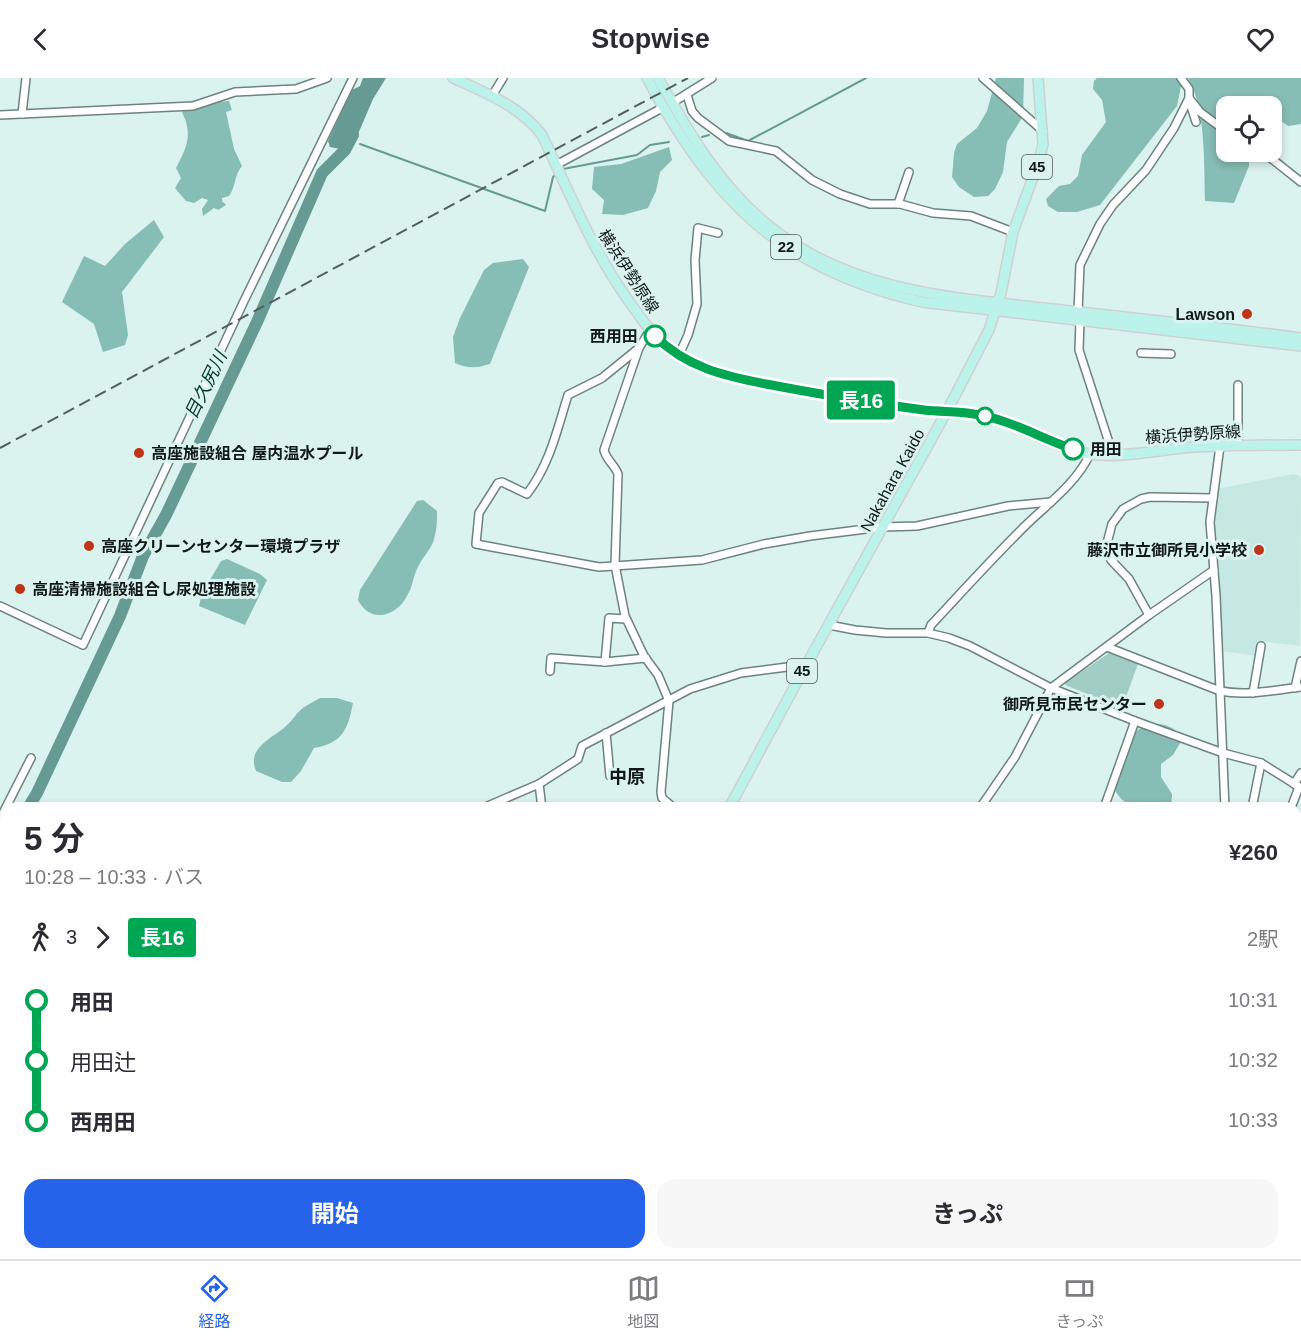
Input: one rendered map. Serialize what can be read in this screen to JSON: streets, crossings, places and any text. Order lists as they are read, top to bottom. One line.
{"streets":{"main road":["45","22","横浜伊勢原線","Nakahara Kaido"]},"crossings":[["22","Nakahara Kaido"],["横浜伊勢原線","Nakahara Kaido"]],"districts":["中原"],"water":["目久尻川"],"places":["Lawson","西用田","用田","高座施設組合 屋内温水プール","高座クリーンセンター環境プラザ","藤沢市立御所見小学校","高座清掃施設組合し尿処理施設","御所見市民センター"],"lines":["bus line 長16"],"page":{"header":"Stopwise","on_map":"長16","heading":["5 分","10:28 – 10:33 · バス","¥260"],"legs":["3","長16","2駅"],"list":[{"name":"用田","value":"10:31"},{"name":"用田辻","value":"10:32"},{"name":"西用田","value":"10:33"}],"buttons":["開始","きっぷ"],"tabs":["経路","地図","きっぷ"]}}
